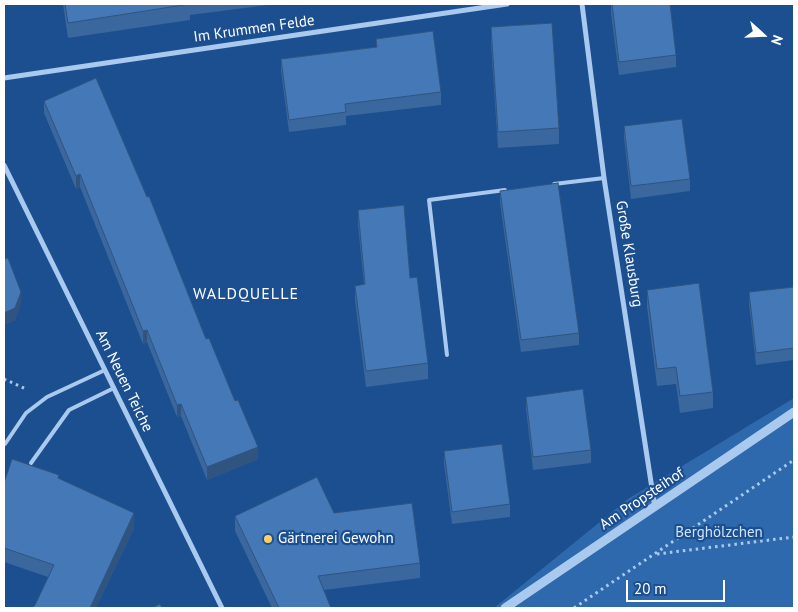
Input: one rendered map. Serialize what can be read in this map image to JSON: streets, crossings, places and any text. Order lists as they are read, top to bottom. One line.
{"streets":{"street":["Im Krummen Felde","Große Klausburg","Am Neuen Teiche","Am Propsteihof"]},"crossings":[["Große Klausburg","Am Propsteihof"]],"districts":["WALDQUELLE"],"parks":["Berghölzchen"],"places":["Gärtnerei Gewohn"],"scale_bar":"20 m","north":"right"}
